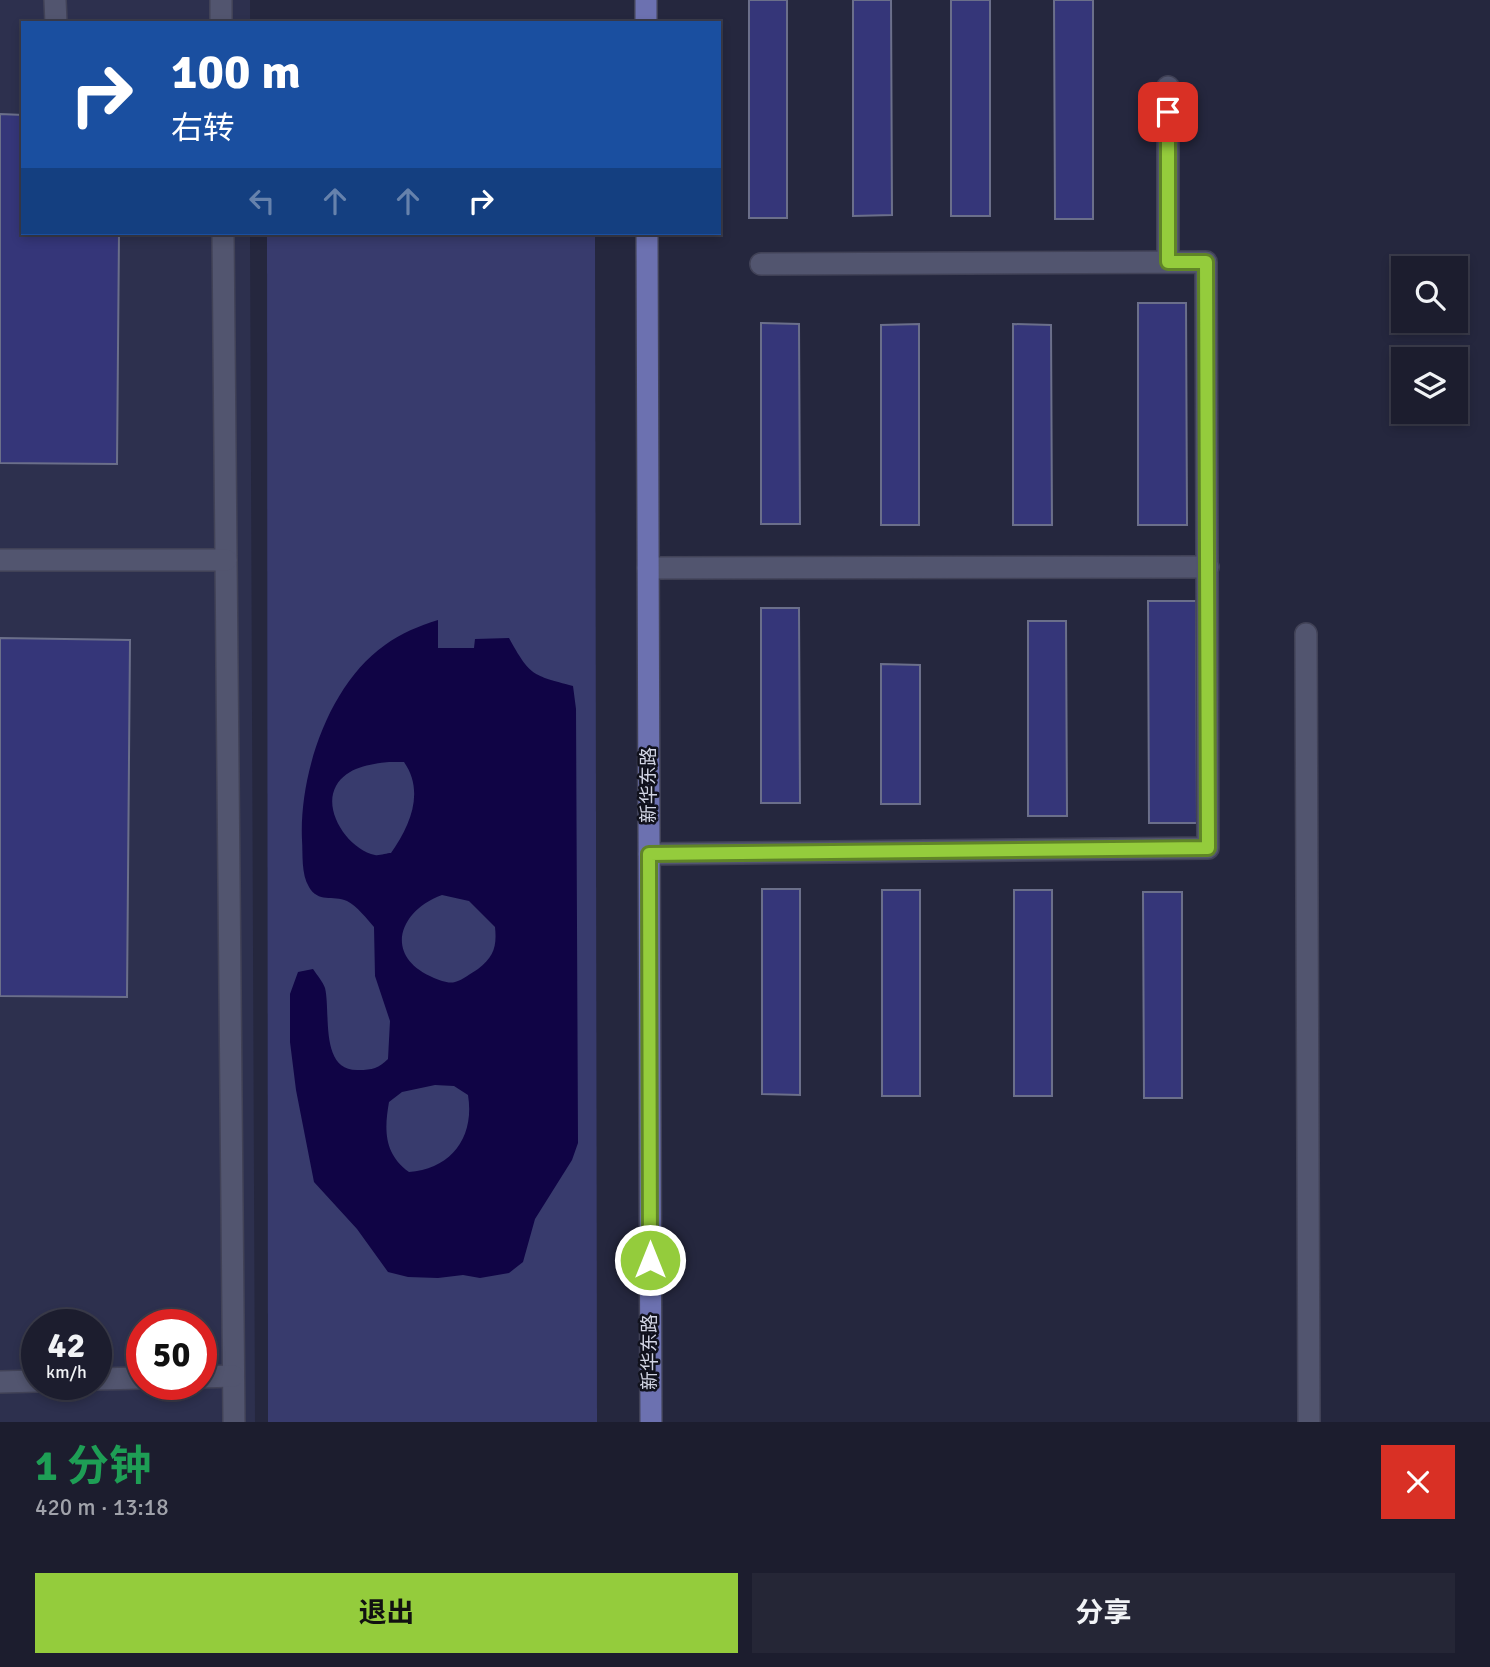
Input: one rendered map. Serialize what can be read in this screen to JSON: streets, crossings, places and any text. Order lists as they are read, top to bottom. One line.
{"streets":{"main road":["新华东路"]},"page":{"turn":["100 m","右转"],"speed":"42 km/h","limit":"50","heading":["1 分钟","420 m · 13:18"],"buttons":["退出","分享"]}}
